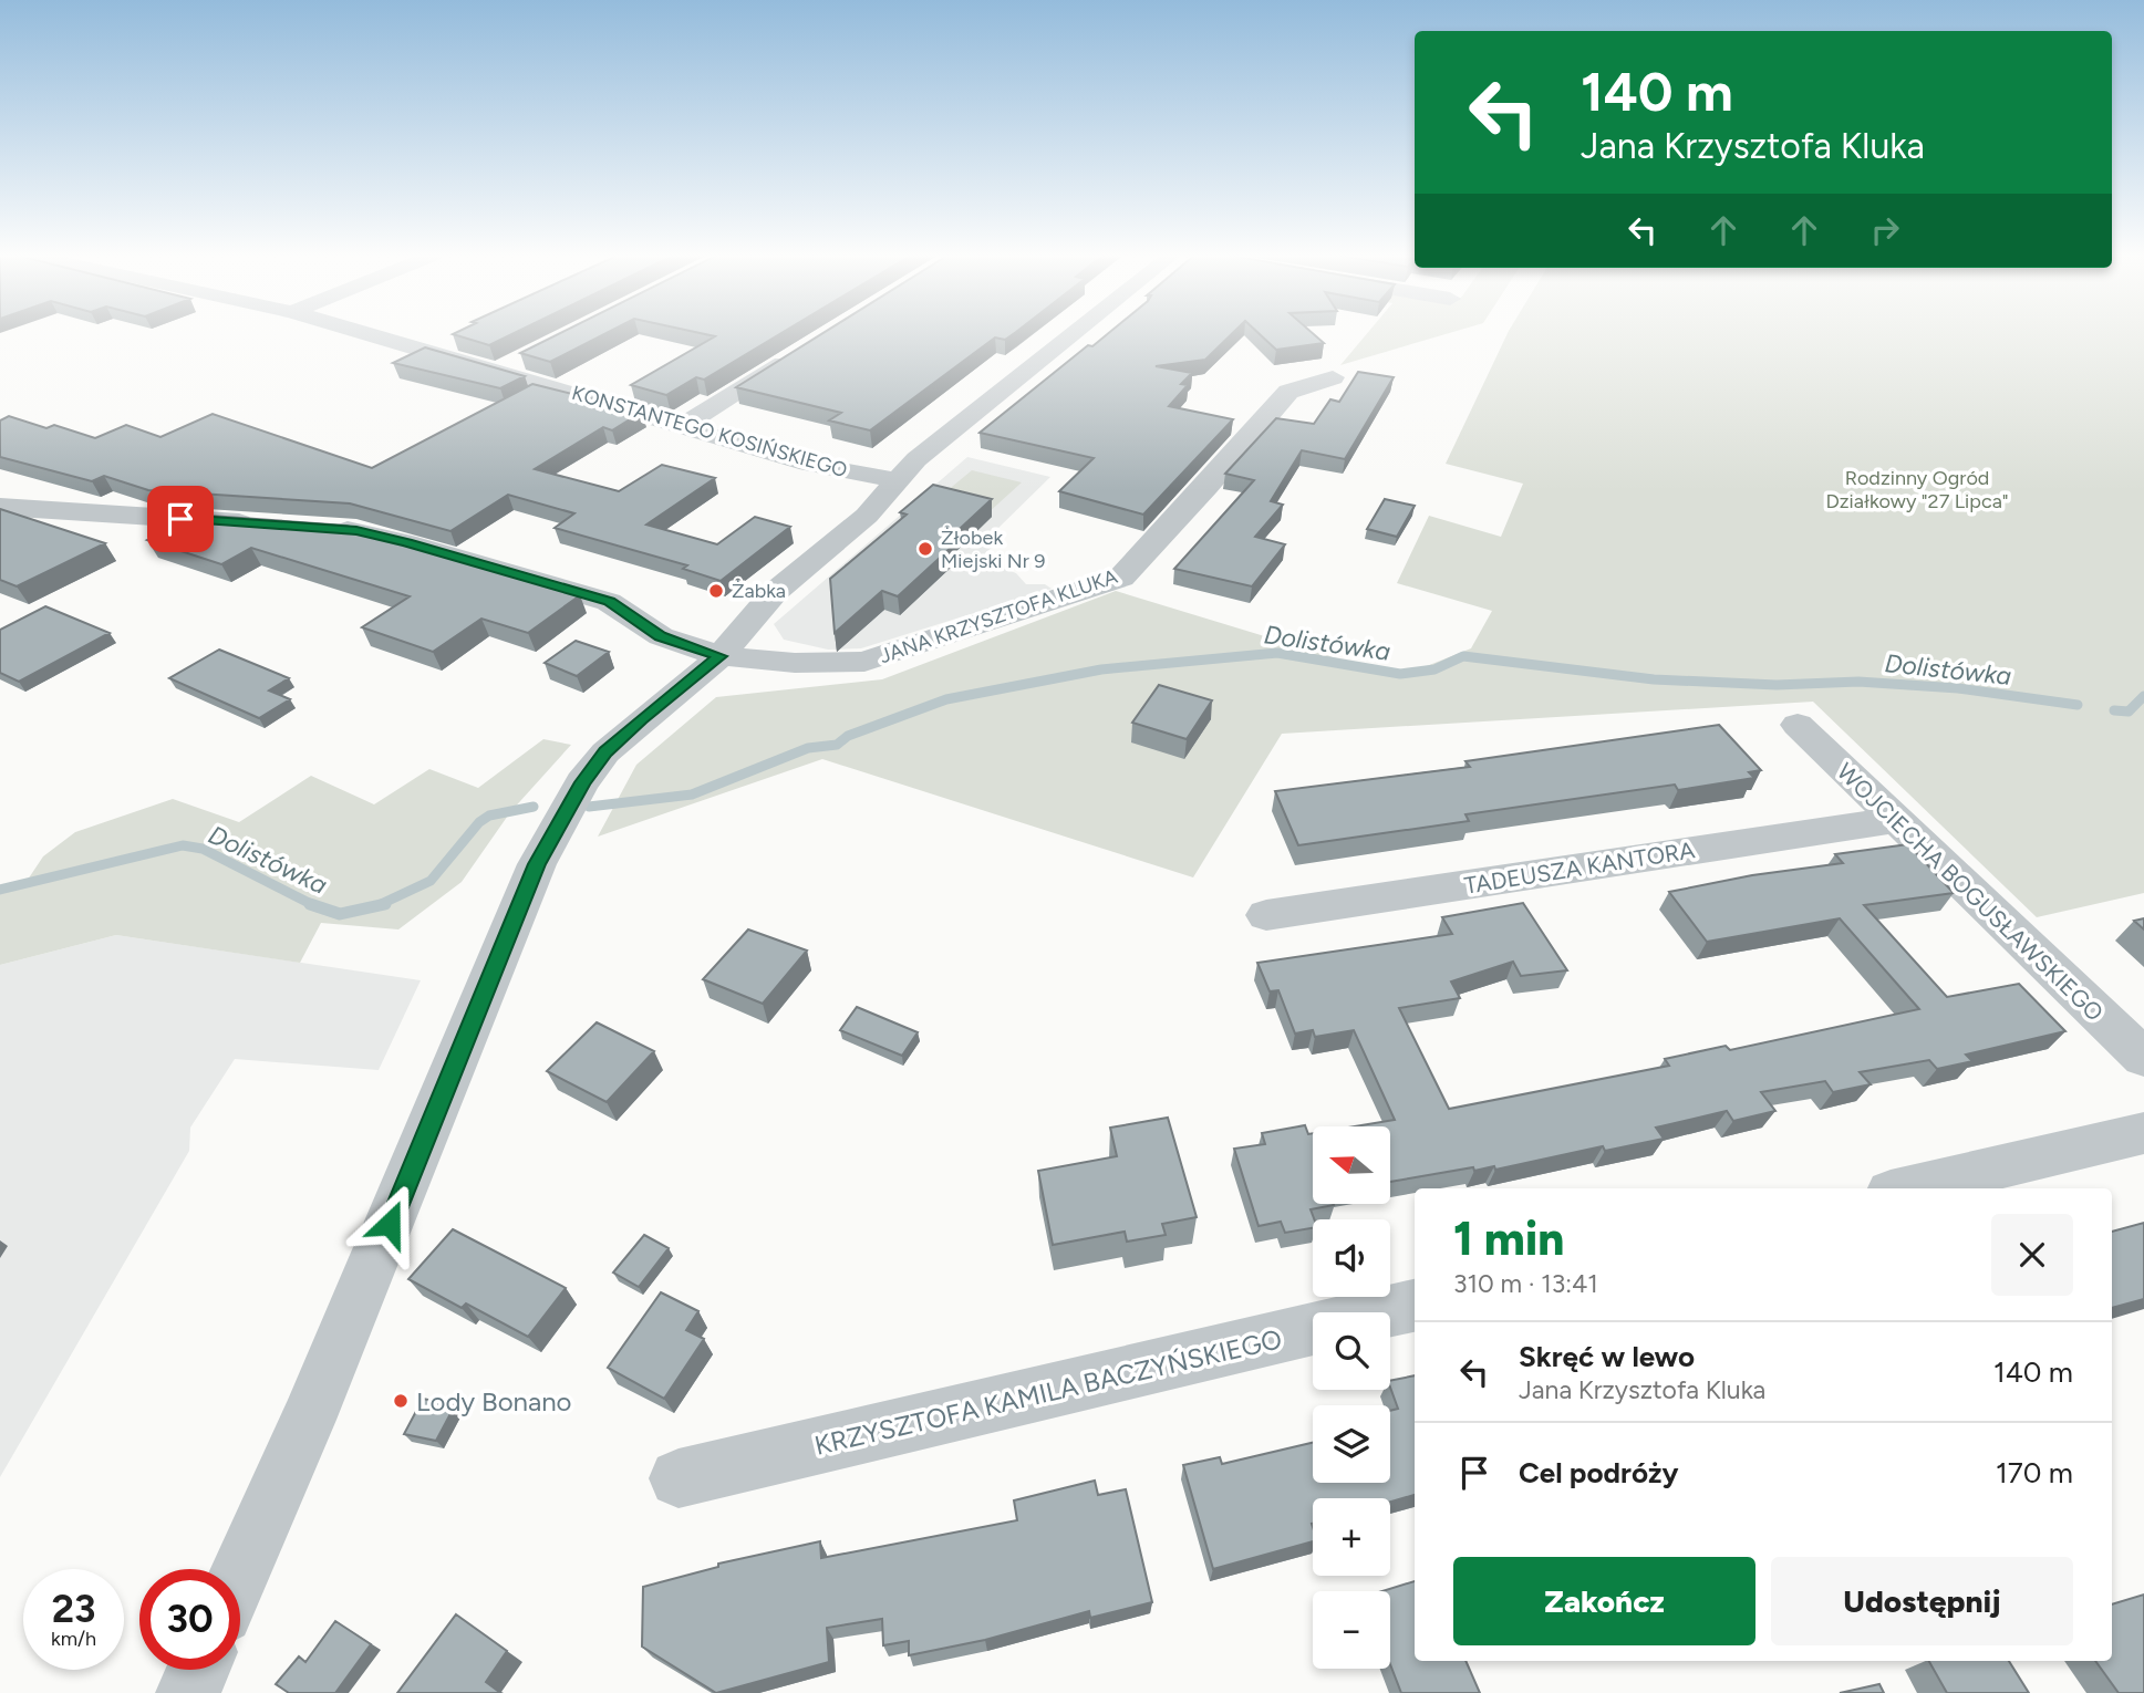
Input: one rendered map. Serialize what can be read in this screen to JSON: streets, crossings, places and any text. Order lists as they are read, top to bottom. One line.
{"streets":{"street":["KONSTANTEGO KOSIŃSKIEGO","JANA KRZYSZTOFA KLUKA","TADEUSZA KANTORA","WOJCIECHA BOGUSŁAWSKIEGO","KRZYSZTOFA KAMILA BACZYŃSKIEGO"]},"crossings":[["TADEUSZA KANTORA","WOJCIECHA BOGUSŁAWSKIEGO"]],"water":["Dolistówka"],"parks":["Rodzinny Ogród Działkowy \"27 Lipca\""],"places":["Żłobek Miejski Nr 9","Żabka","Lody Bonano"],"north":"left","page":{"turn":["140 m","Jana Krzysztofa Kluka"],"map_buttons":["+","−"],"heading":["1 min","310 m · 13:41"],"list":[{"name":"Skręć w lewo","note":"Jana Krzysztofa Kluka","value":"140 m"},{"name":"Cel podróży","value":"170 m"}],"buttons":["Zakończ","Udostępnij"],"speed":"23 km/h","limit":"30"}}
